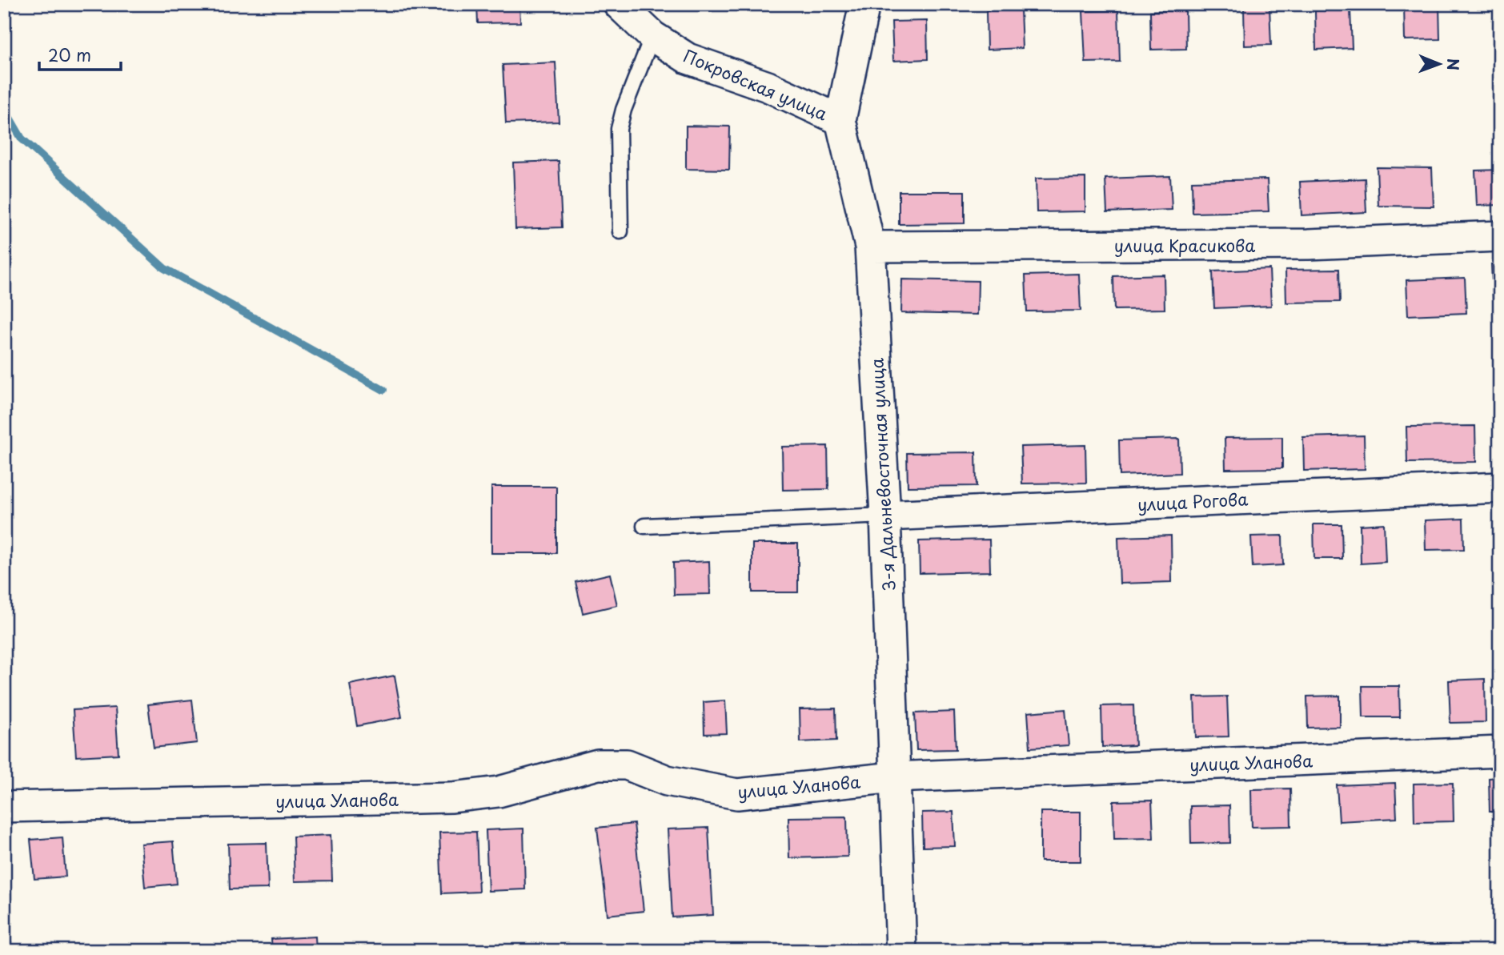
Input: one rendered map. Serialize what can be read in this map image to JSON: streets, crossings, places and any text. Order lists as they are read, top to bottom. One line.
{"streets":{"street":["Покровская улица","улица Красикова","3-я Дальневосточная улица","улица Рогова","улица Уланова"]},"crossings":[["Покровская улица","3-я Дальневосточная улица"],["улица Красикова","3-я Дальневосточная улица"],["3-я Дальневосточная улица","улица Рогова"],["3-я Дальневосточная улица","улица Уланова"]],"scale_bar":"20 m","north":"right"}
